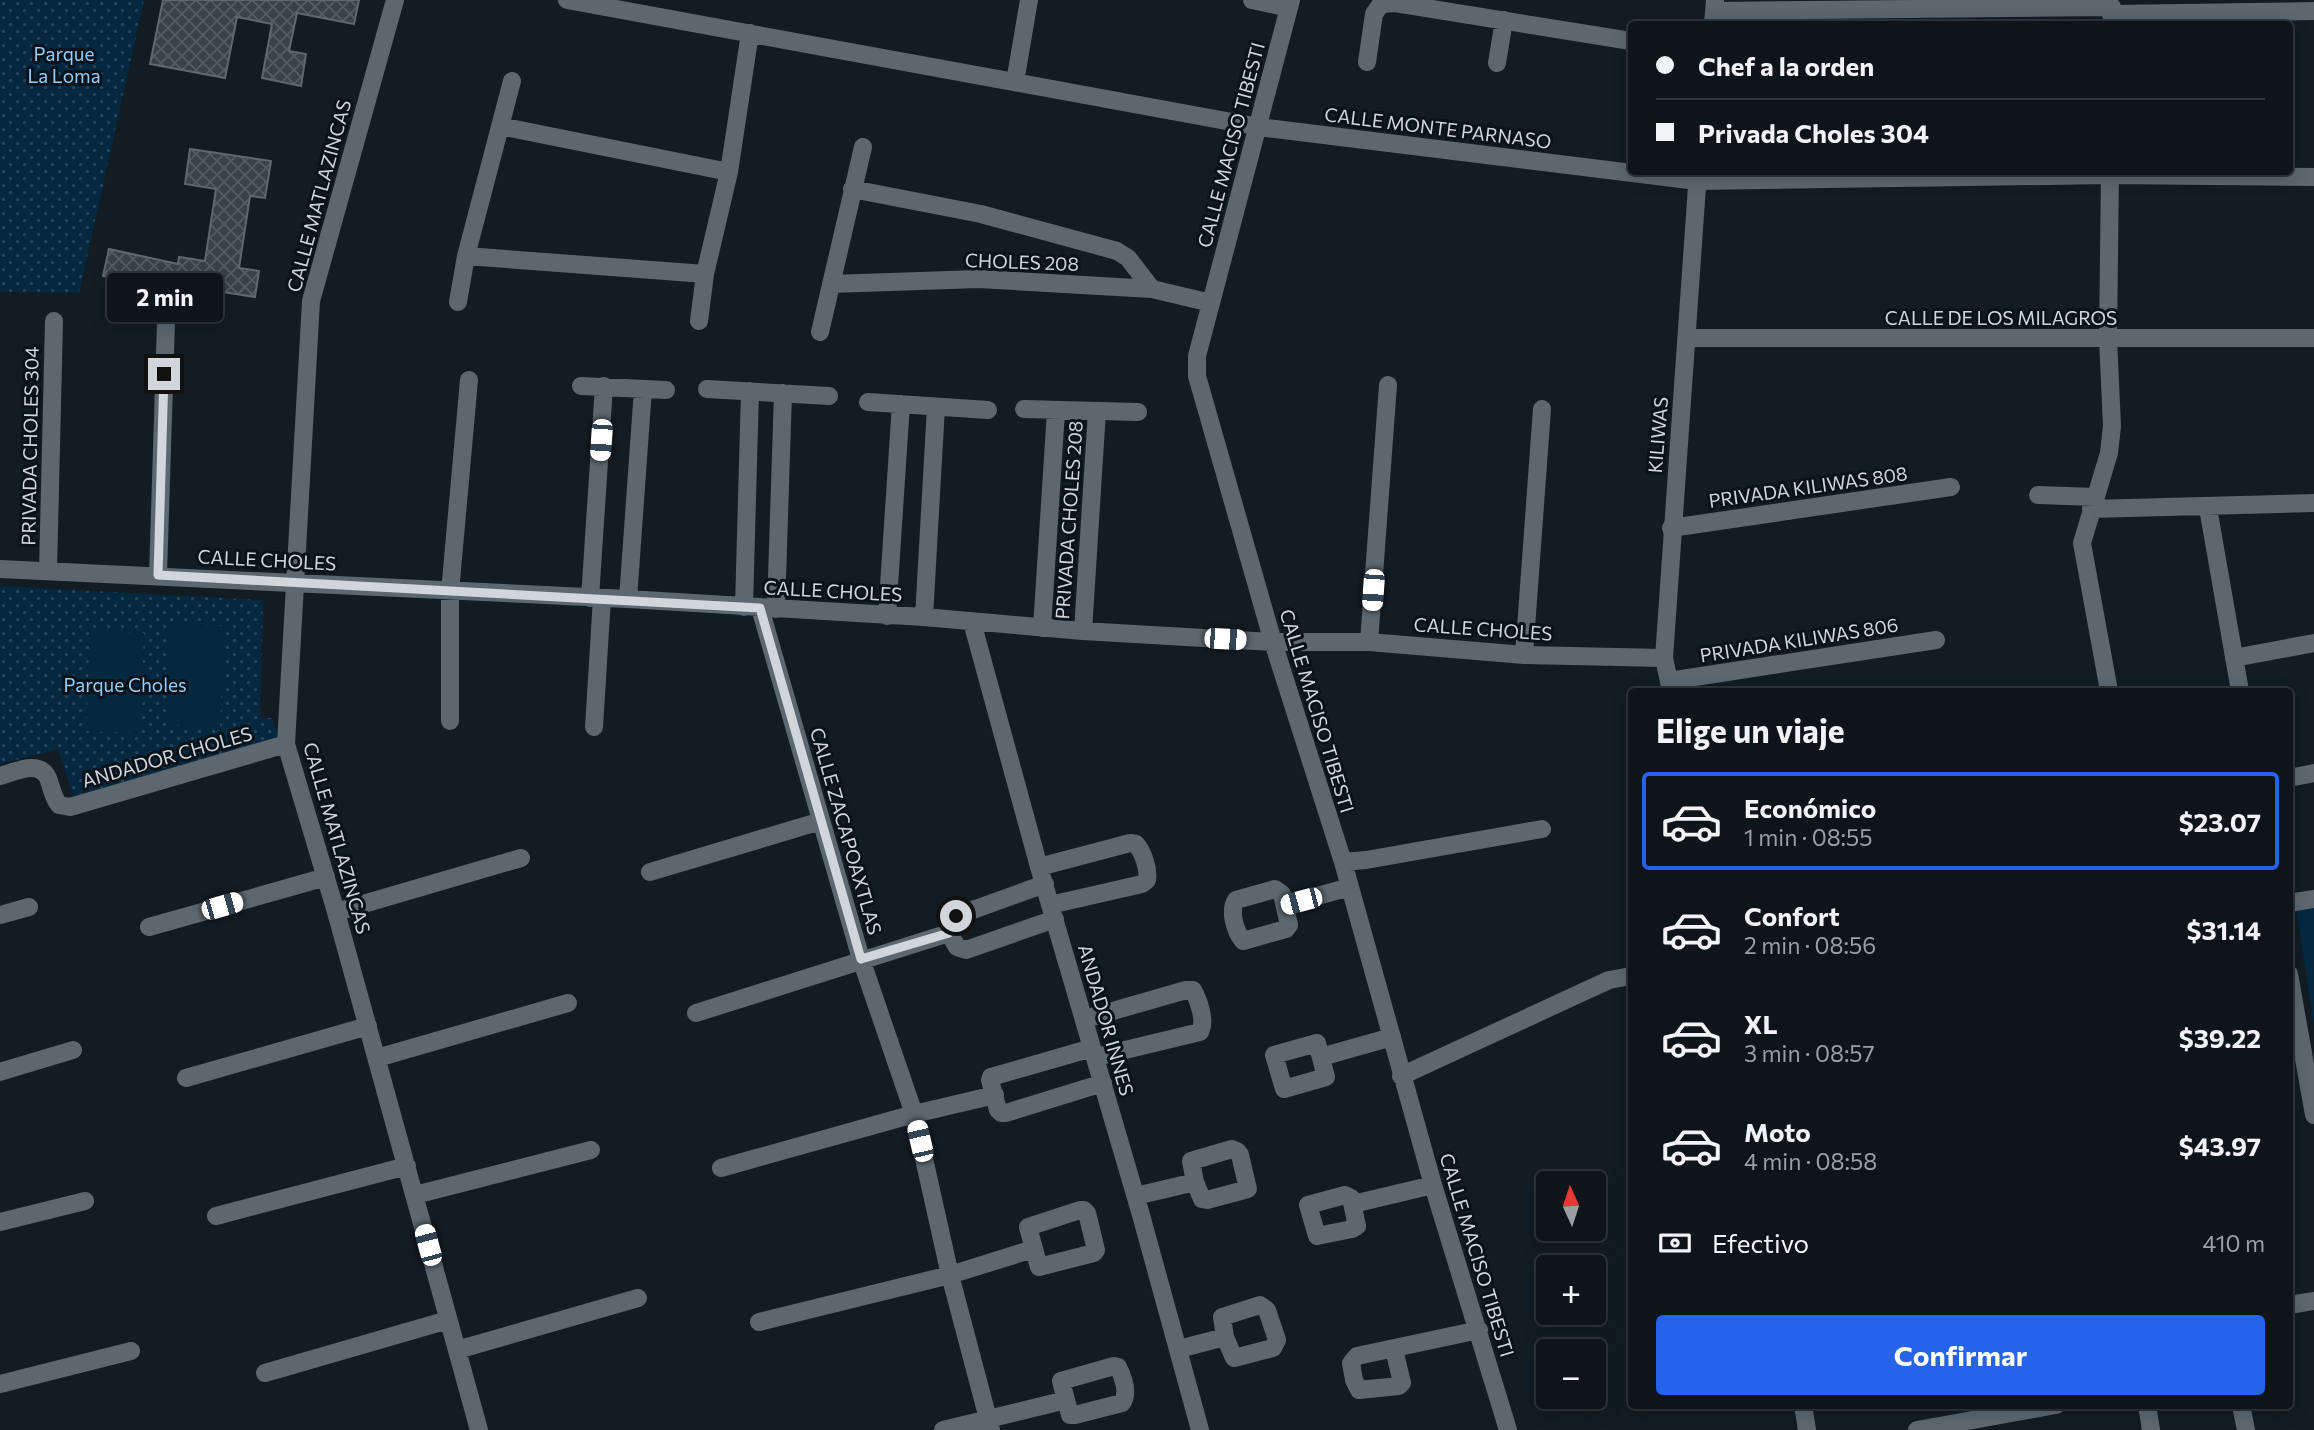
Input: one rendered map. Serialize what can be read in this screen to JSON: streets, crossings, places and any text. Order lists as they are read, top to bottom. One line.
{"streets":{"street":["CALLE MONTE PARNASO","CALLE MACISO TIBESTI","CALLE MATLAZINCAS","CHOLES 208","CALLE DE LOS MILAGROS","KILIWAS","PRIVADA CHOLES 304","PRIVADA KILIWAS 808","PRIVADA CHOLES 208","CALLE CHOLES","PRIVADA KILIWAS 806","ANDADOR CHOLES","CALLE ZACAPOAXTLAS","ANDADOR INNES"]},"crossings":[["CALLE MONTE PARNASO","CALLE MACISO TIBESTI"],["CALLE MONTE PARNASO","KILIWAS"],["CALLE MACISO TIBESTI","CHOLES 208"],["CALLE MACISO TIBESTI","CALLE CHOLES"],["CALLE MATLAZINCAS","CALLE CHOLES"],["CALLE MATLAZINCAS","ANDADOR CHOLES"],["CALLE DE LOS MILAGROS","KILIWAS"],["KILIWAS","PRIVADA KILIWAS 808"],["KILIWAS","CALLE CHOLES"],["KILIWAS","PRIVADA KILIWAS 806"],["PRIVADA CHOLES 304","CALLE CHOLES"],["PRIVADA CHOLES 208","CALLE CHOLES"],["CALLE CHOLES","CALLE ZACAPOAXTLAS"],["CALLE CHOLES","ANDADOR INNES"]],"parks":["Parque La Loma","Parque Choles"],"north":"top","page":{"banner":["Chef a la orden","Privada Choles 304"],"bubble":"2 min","heading":"Elige un viaje","list":[{"name":"Económico","note":"1 min · 08:55","value":"$23.07"},{"name":"Confort","note":"2 min · 08:56","value":"$31.14"},{"name":"XL","note":"3 min · 08:57","value":"$39.22"},{"name":"Moto","note":"4 min · 08:58","value":"$43.97"}],"map_buttons":["+","−"],"pay":["Efectivo","410 m"],"buttons":"Confirmar"}}
